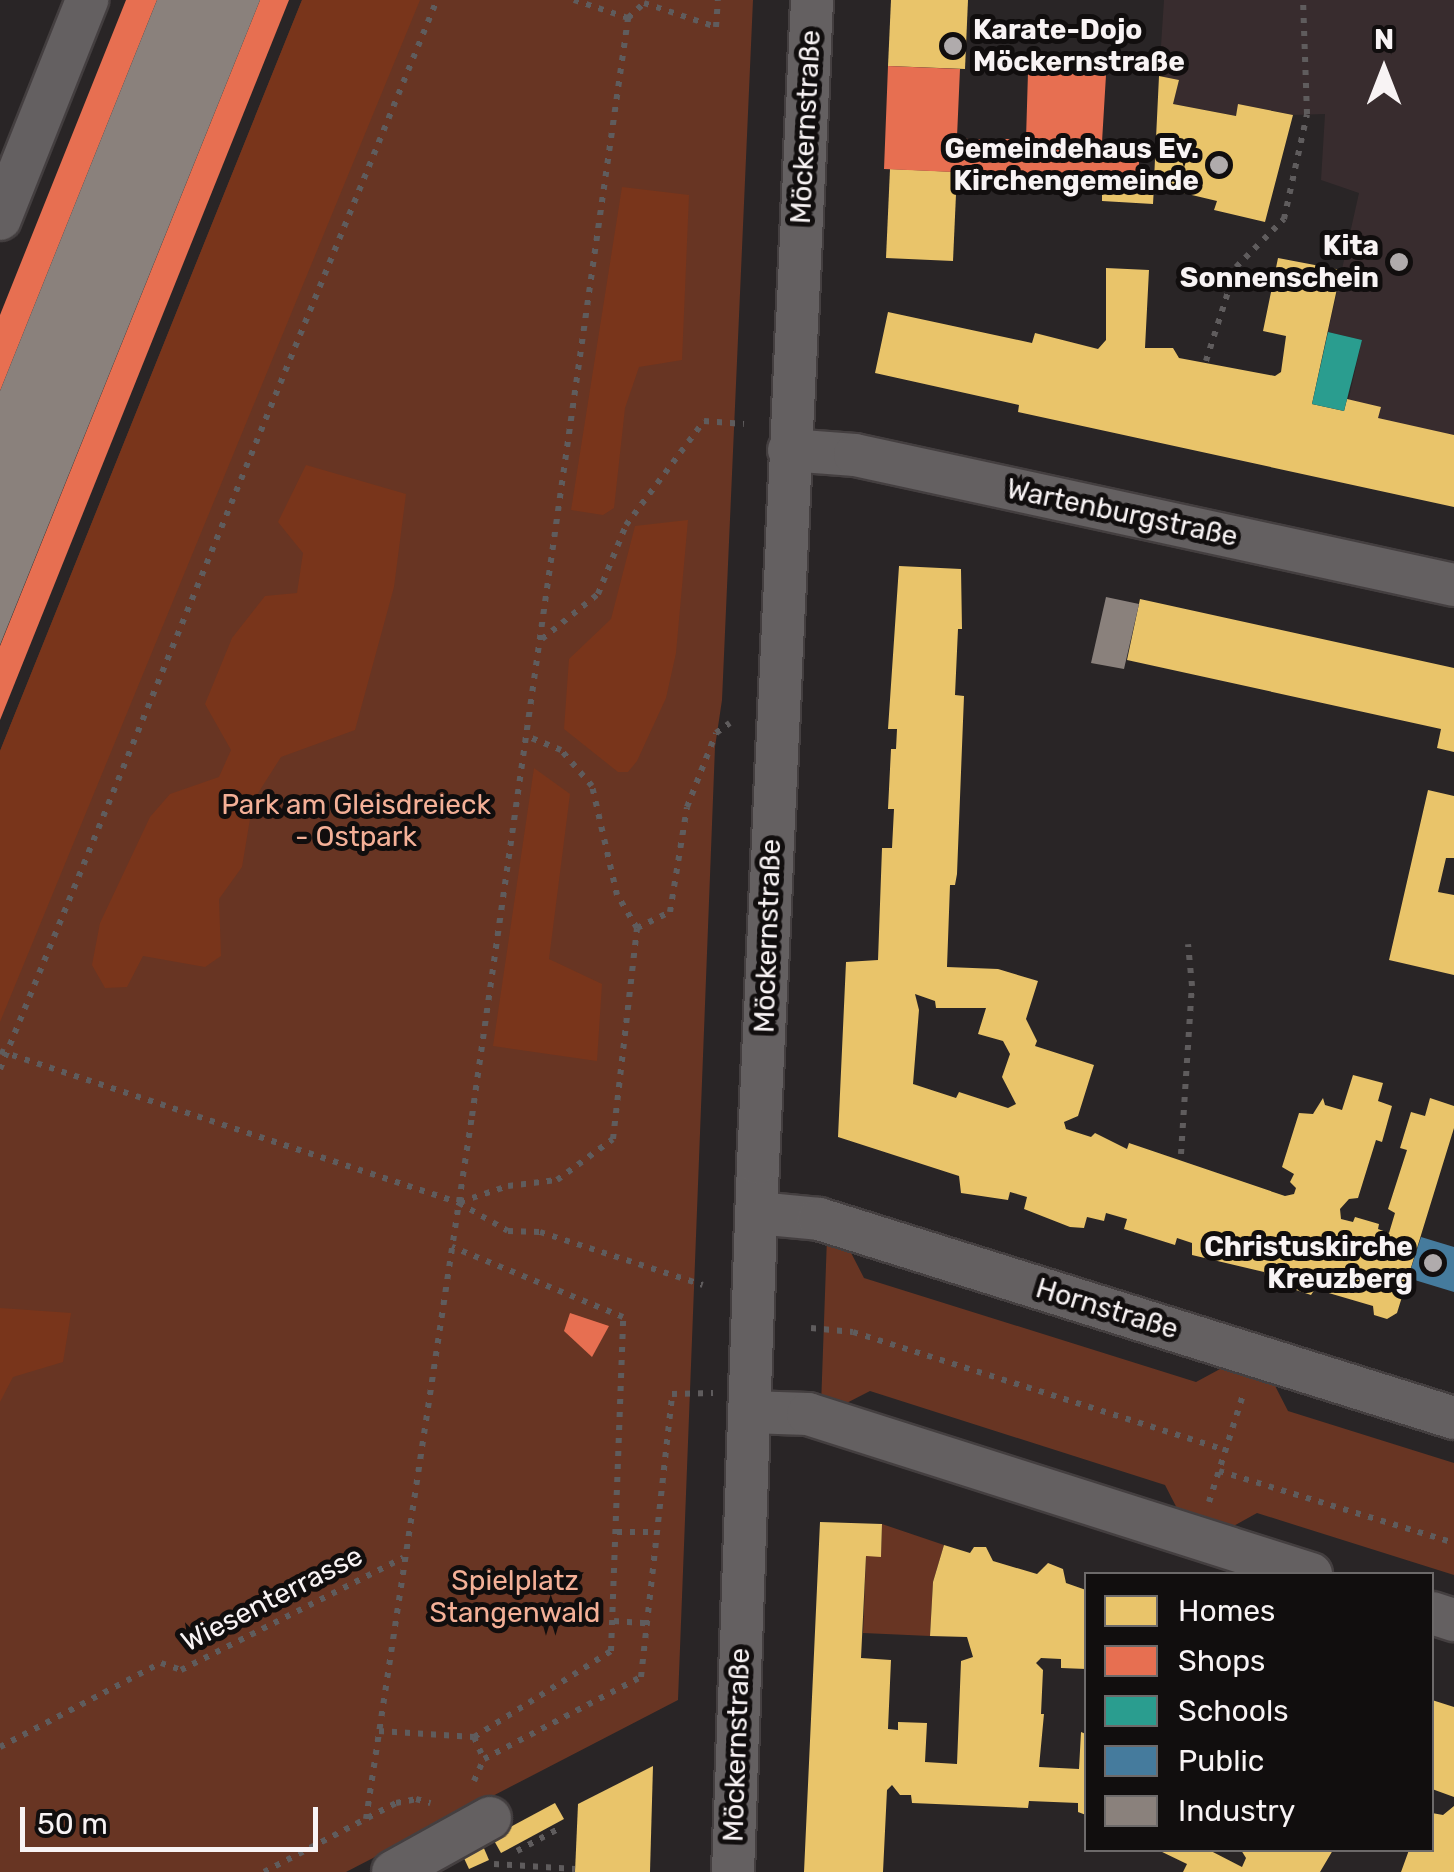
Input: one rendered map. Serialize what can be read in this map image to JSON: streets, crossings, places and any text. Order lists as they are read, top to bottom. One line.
{"streets":{"street":["Möckernstraße","Wartenburgstraße","Hornstraße"],"path":["Wiesenterrasse"]},"crossings":[["Möckernstraße","Wartenburgstraße"],["Möckernstraße","Hornstraße"]],"parks":["Park am Gleisdreieck - Ostpark","Spielplatz Stangenwald"],"places":["Karate-Dojo Möckernstraße","Gemeindehaus Ev. Kirchengemeinde","Kita Sonnenschein","Christuskirche Kreuzberg"],"legend":["Homes","Shops","Schools","Public","Industry"],"scale_bar":"50 m","north":"top"}
